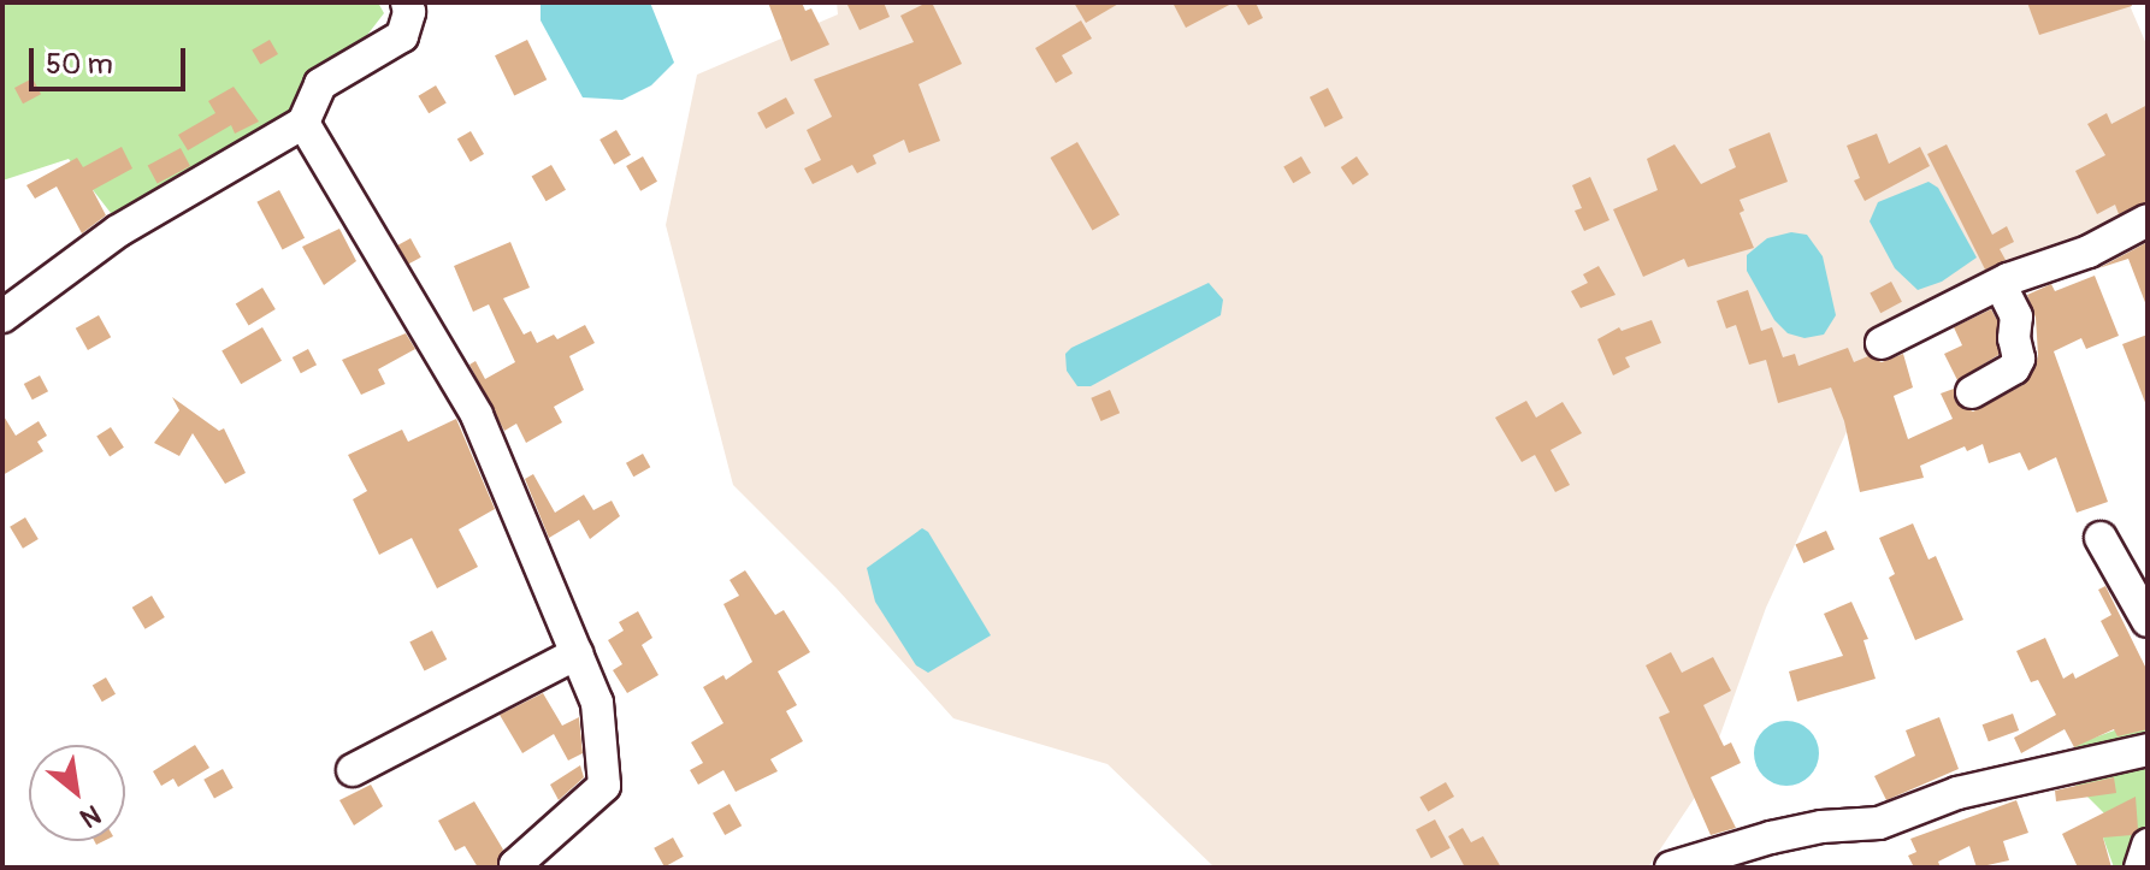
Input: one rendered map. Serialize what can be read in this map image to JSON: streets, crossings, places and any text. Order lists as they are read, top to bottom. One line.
{"scale_bar":"50 m","north":"bottom right"}
